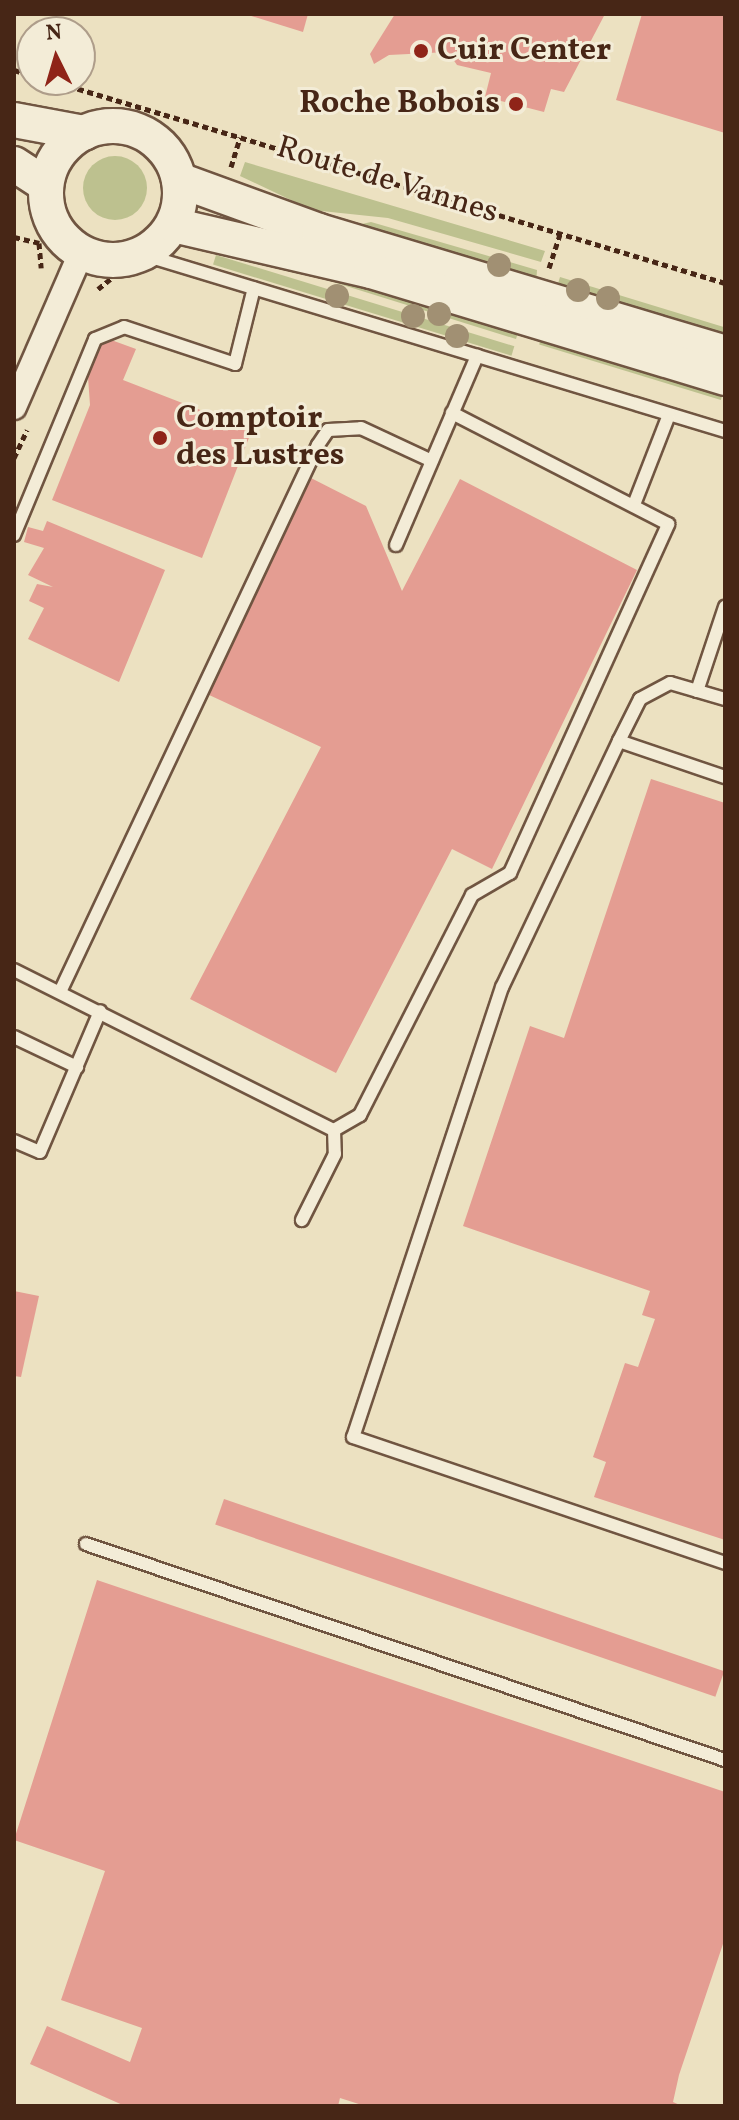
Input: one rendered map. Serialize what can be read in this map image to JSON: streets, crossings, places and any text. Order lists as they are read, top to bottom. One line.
{"streets":{"main road":["Route de Vannes"]},"places":["Cuir Center","Roche Bobois","Comptoir des Lustres"],"north":"top"}
